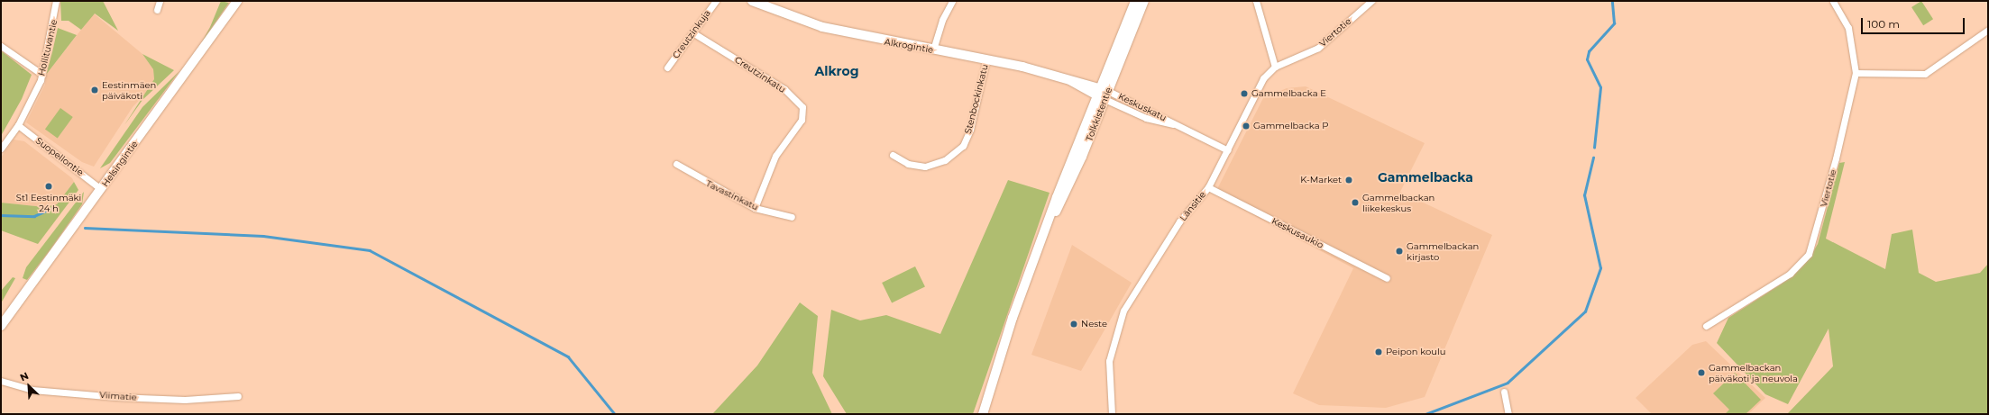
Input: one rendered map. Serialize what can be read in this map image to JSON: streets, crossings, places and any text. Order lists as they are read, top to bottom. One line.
{"streets":{"street":["Viertotie","Creutzinkuja","Alkrogintie","Hollituvantie","Creutzinkatu","Stenbockinkatu","Keskuskatu","Tolkkistentie","Suopellontie","Helsingintie","Tavastinkatu","Länsitie","Keskusaukio","Viimatie"]},"crossings":[["Viertotie","Länsitie"],["Creutzinkuja","Creutzinkatu"],["Alkrogintie","Stenbockinkatu"],["Alkrogintie","Keskuskatu"],["Alkrogintie","Tolkkistentie"],["Hollituvantie","Suopellontie"],["Creutzinkatu","Tavastinkatu"],["Keskuskatu","Tolkkistentie"],["Keskuskatu","Länsitie"],["Suopellontie","Helsingintie"],["Länsitie","Keskusaukio"]],"districts":["Alkrog","Gammelbacka"],"places":["Eestinmäen päiväkoti","Gammelbacka E","Gammelbacka P","K-Market","St1 Eestinmäki 24 h","Gammelbackan liikekeskus","Gammelbackan kirjasto","Neste","Peipon koulu","Gammelbackan päiväkoti ja neuvola"],"scale_bar":"100 m","north":"top left"}
